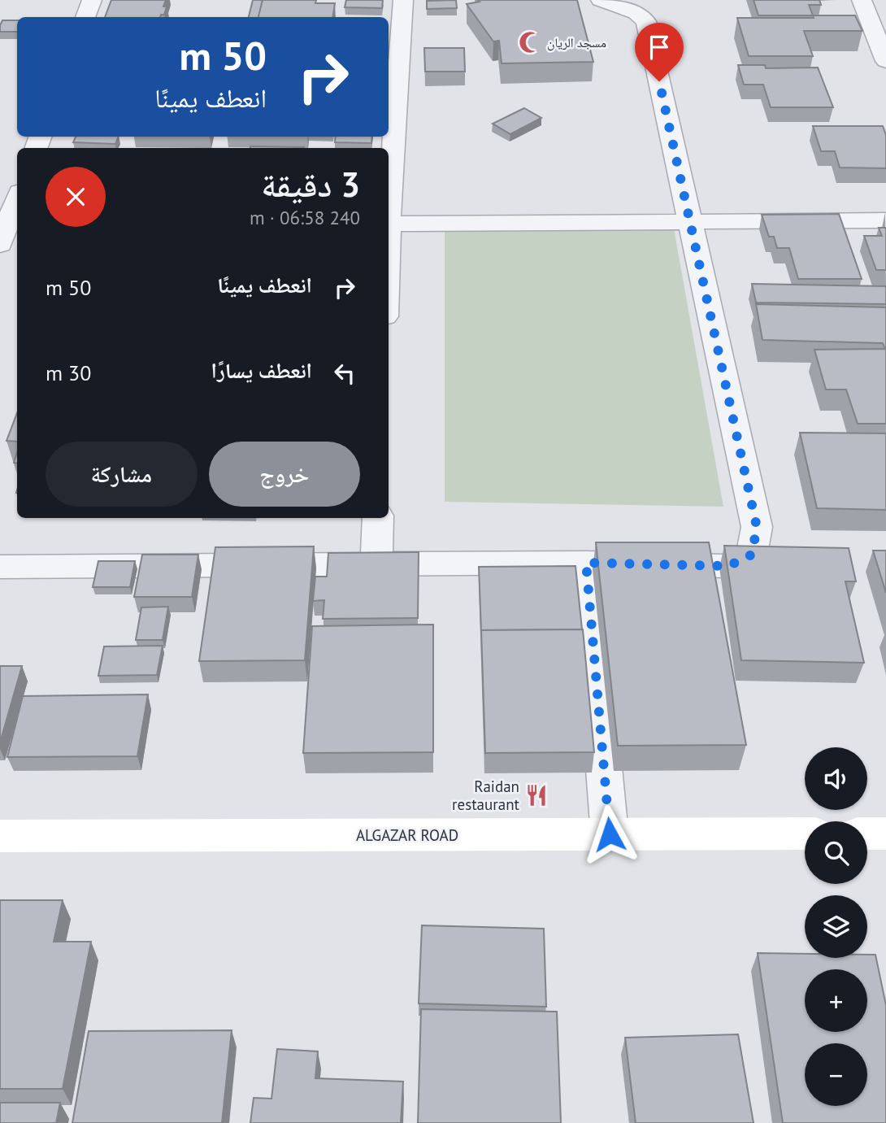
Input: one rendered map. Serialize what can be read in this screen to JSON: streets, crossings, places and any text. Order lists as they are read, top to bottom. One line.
{"streets":{"street":["ALGAZAR ROAD"]},"places":{"mosque":["مسجد الريان"],"restaurant":["Raidan restaurant"]},"page":{"turn":["50 m","انعطف يمينًا"],"heading":["3 دقيقة","240 m · 06:58"],"list":[{"name":"انعطف يمينًا","value":"50 m"},{"name":"انعطف يسارًا","value":"30 m"}],"buttons":["خروج","مشاركة"],"map_buttons":["+","−"]}}
